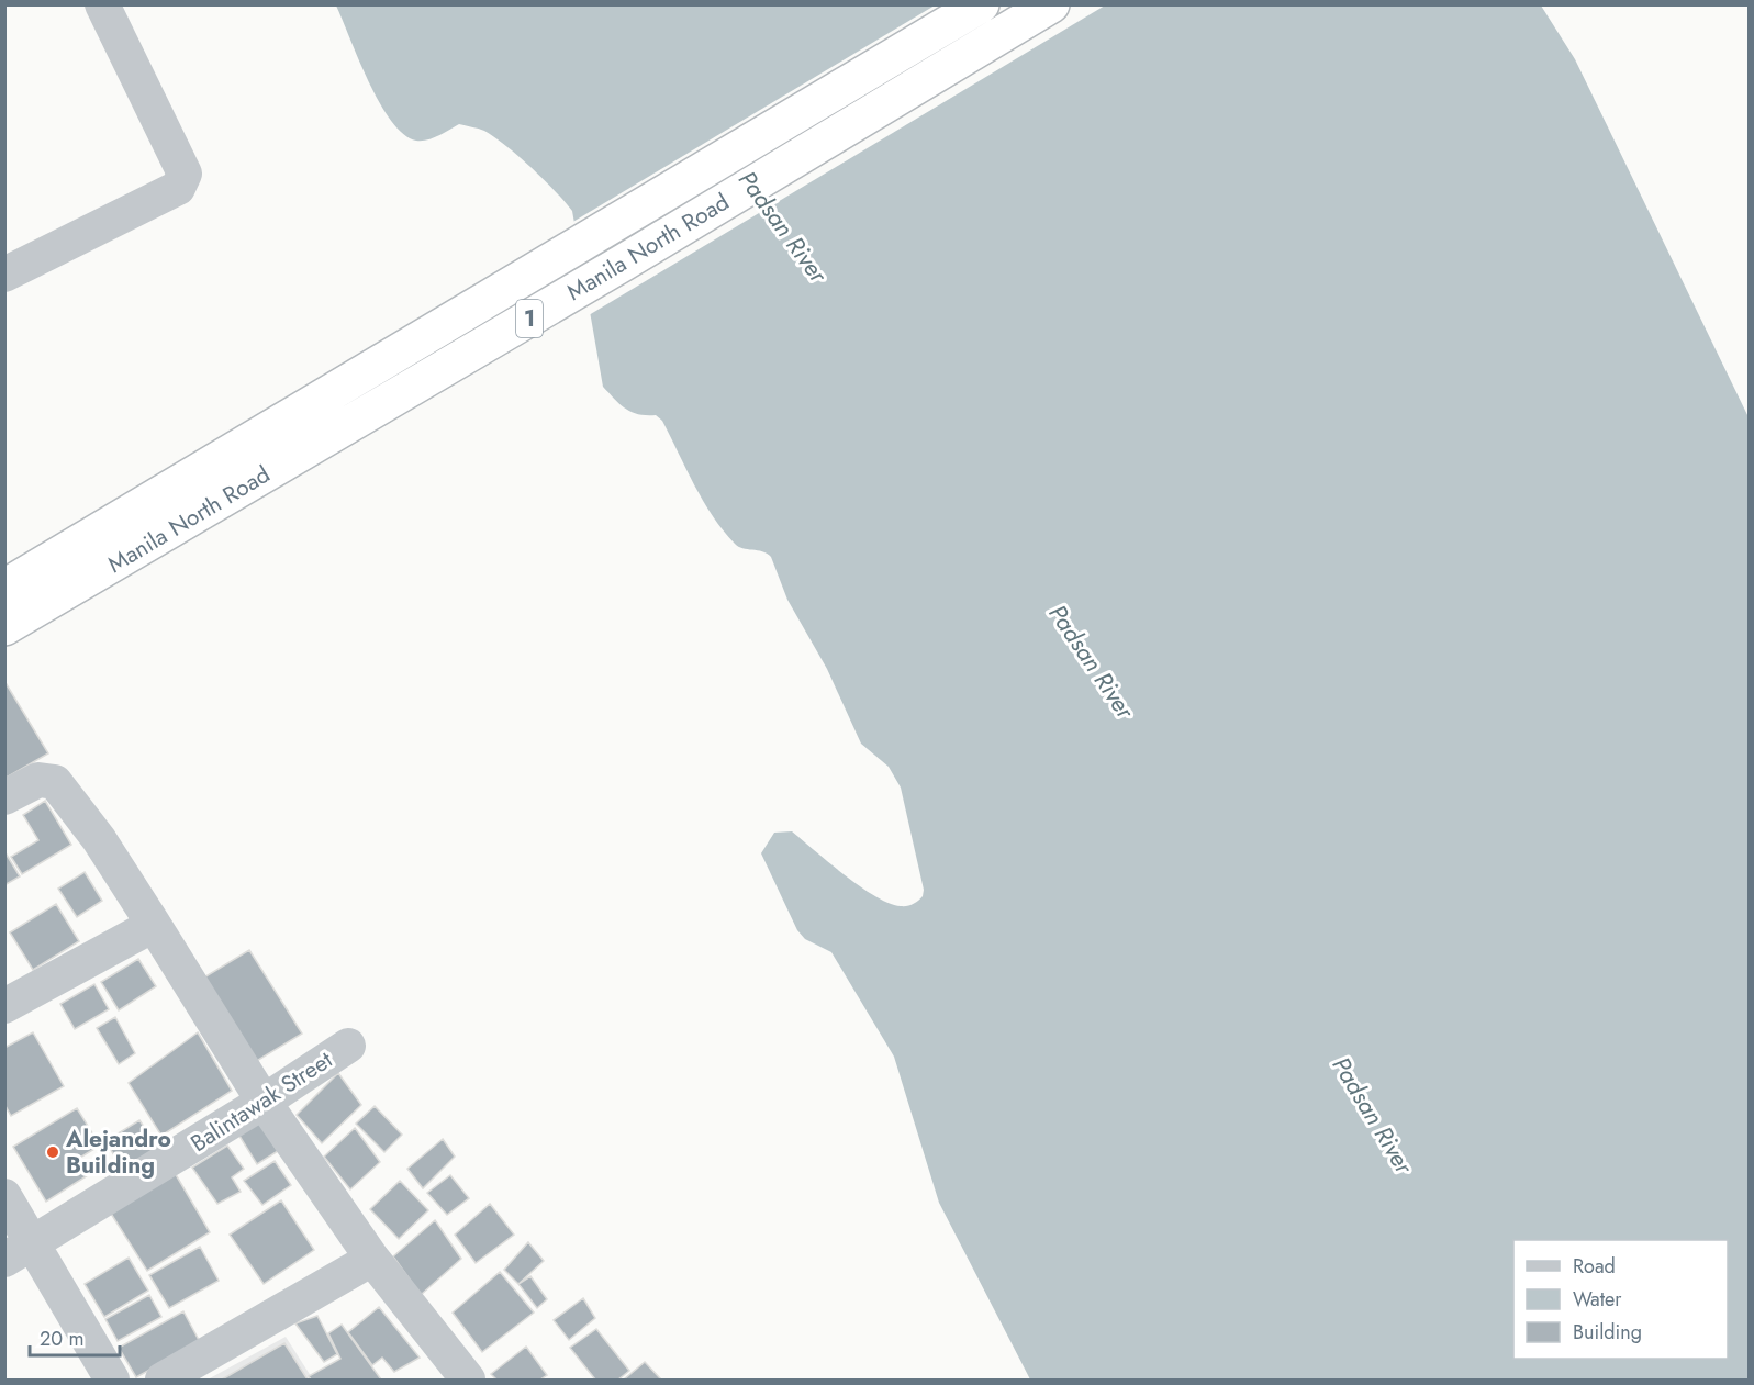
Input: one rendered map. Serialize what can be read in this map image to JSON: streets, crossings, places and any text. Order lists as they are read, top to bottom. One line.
{"streets":{"highway":["Manila North Road","1"],"street":["Balintawak Street"]},"water":["Padsan River"],"places":["Alejandro Building"],"legend":["Road","Water","Building"],"scale_bar":"20 m"}
